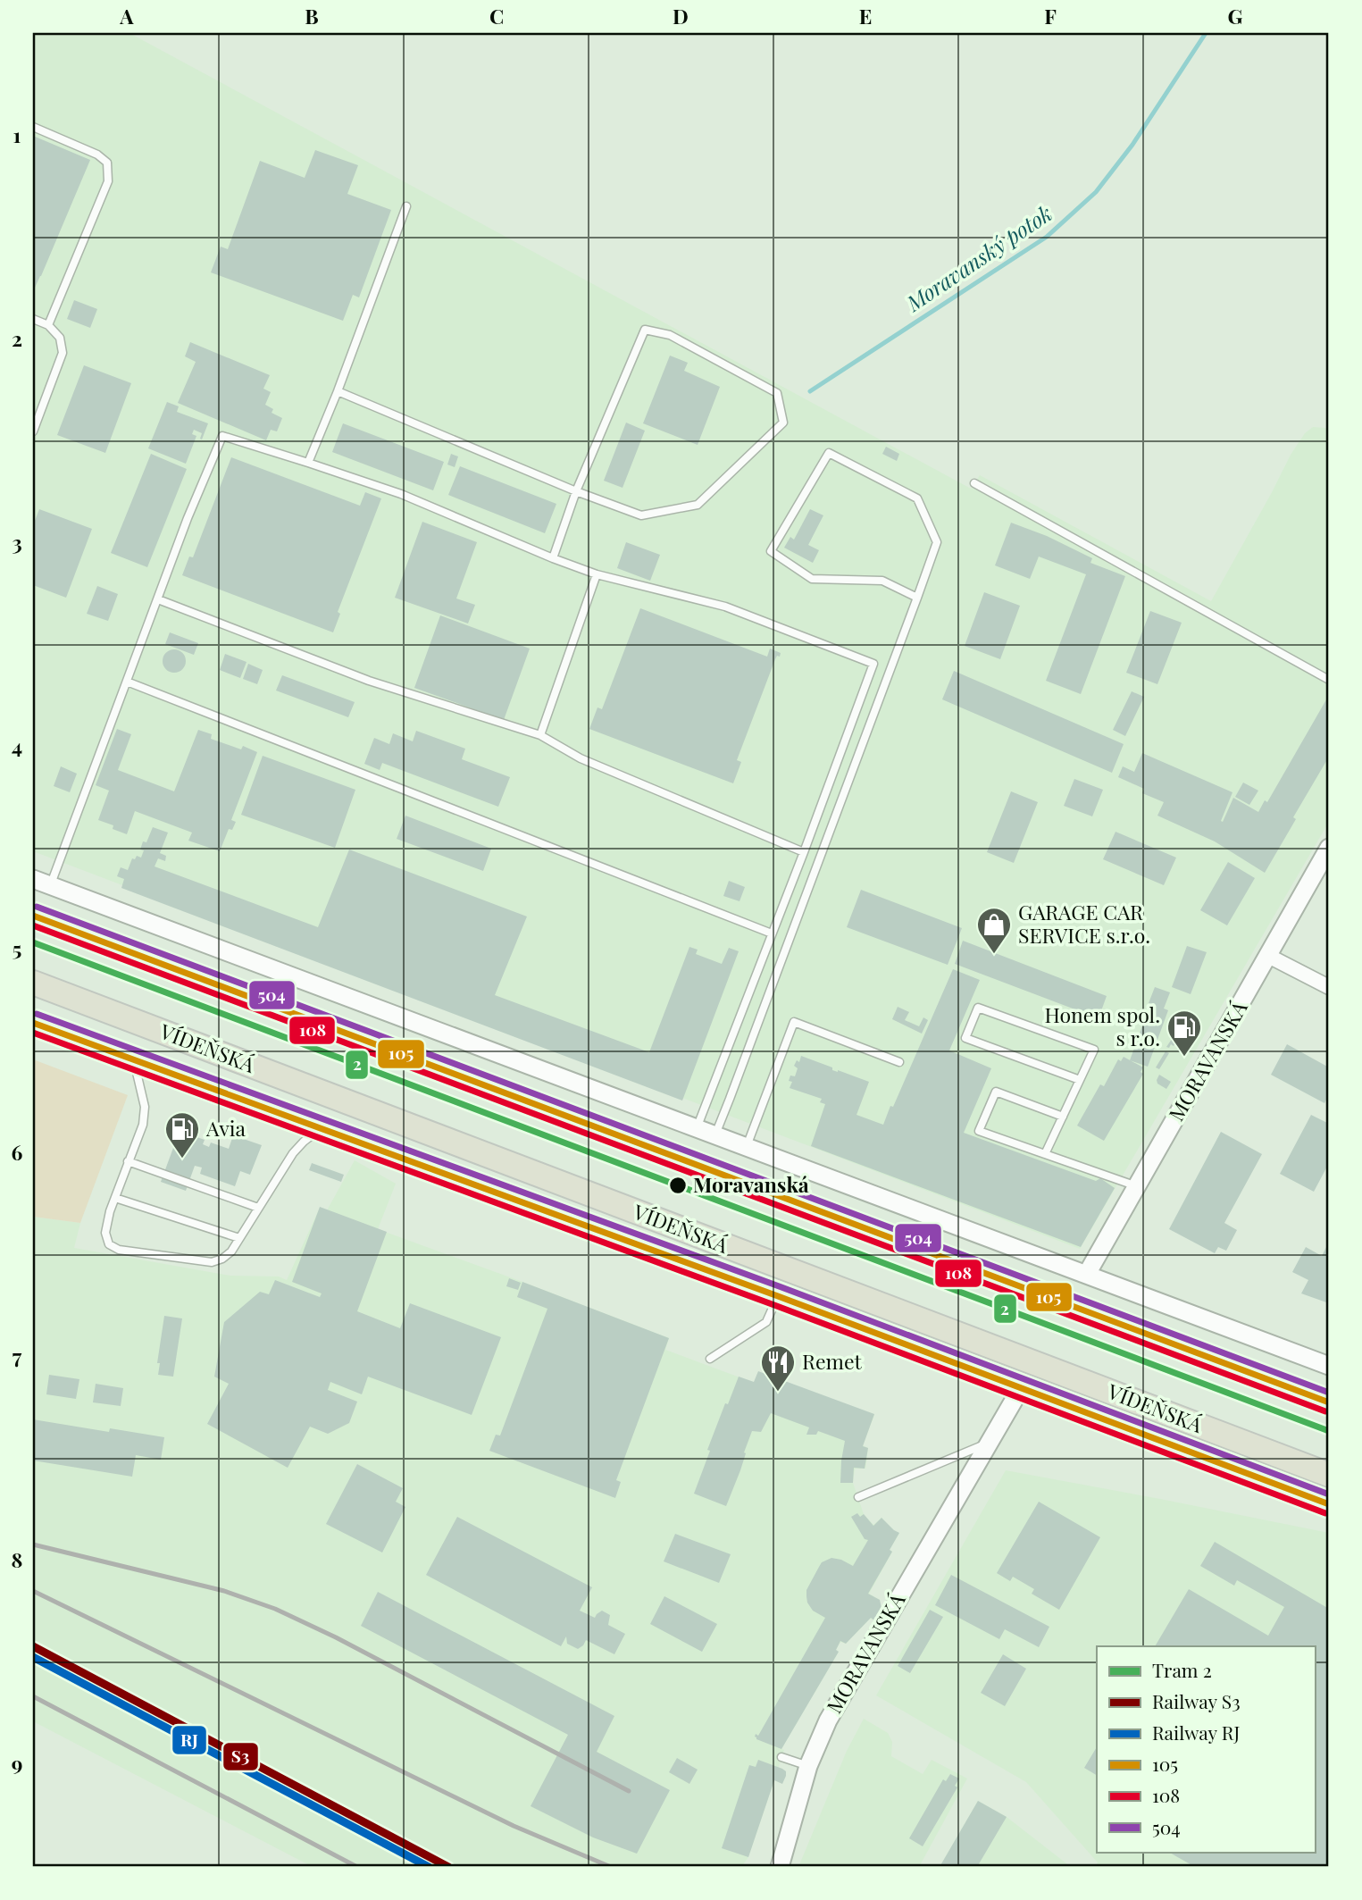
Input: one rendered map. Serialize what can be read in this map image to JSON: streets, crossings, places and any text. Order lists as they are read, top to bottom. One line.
{"streets":{"highway":["VÍDEŇSKÁ"],"street":["MORAVANSKÁ"]},"crossings":[["VÍDEŇSKÁ","MORAVANSKÁ"]],"water":["Moravanský potok"],"places":{"shop":["GARAGE CAR SERVICE s.r.o."],"fuel station":["Honem spol. s r.o.","Avia"],"other":["Moravanská"],"restaurant":["Remet"]},"lines":["transit line 504","transit line 105","transit line 108","tram line 2","rail line S3","rail line RJ"],"legend":["Tram 2","Railway S3","Railway RJ","105","108","504"],"grid":{"columns":["A","B","C","D","E","F","G"],"rows":["1","2","3","4","5","6","7","8","9"]}}
